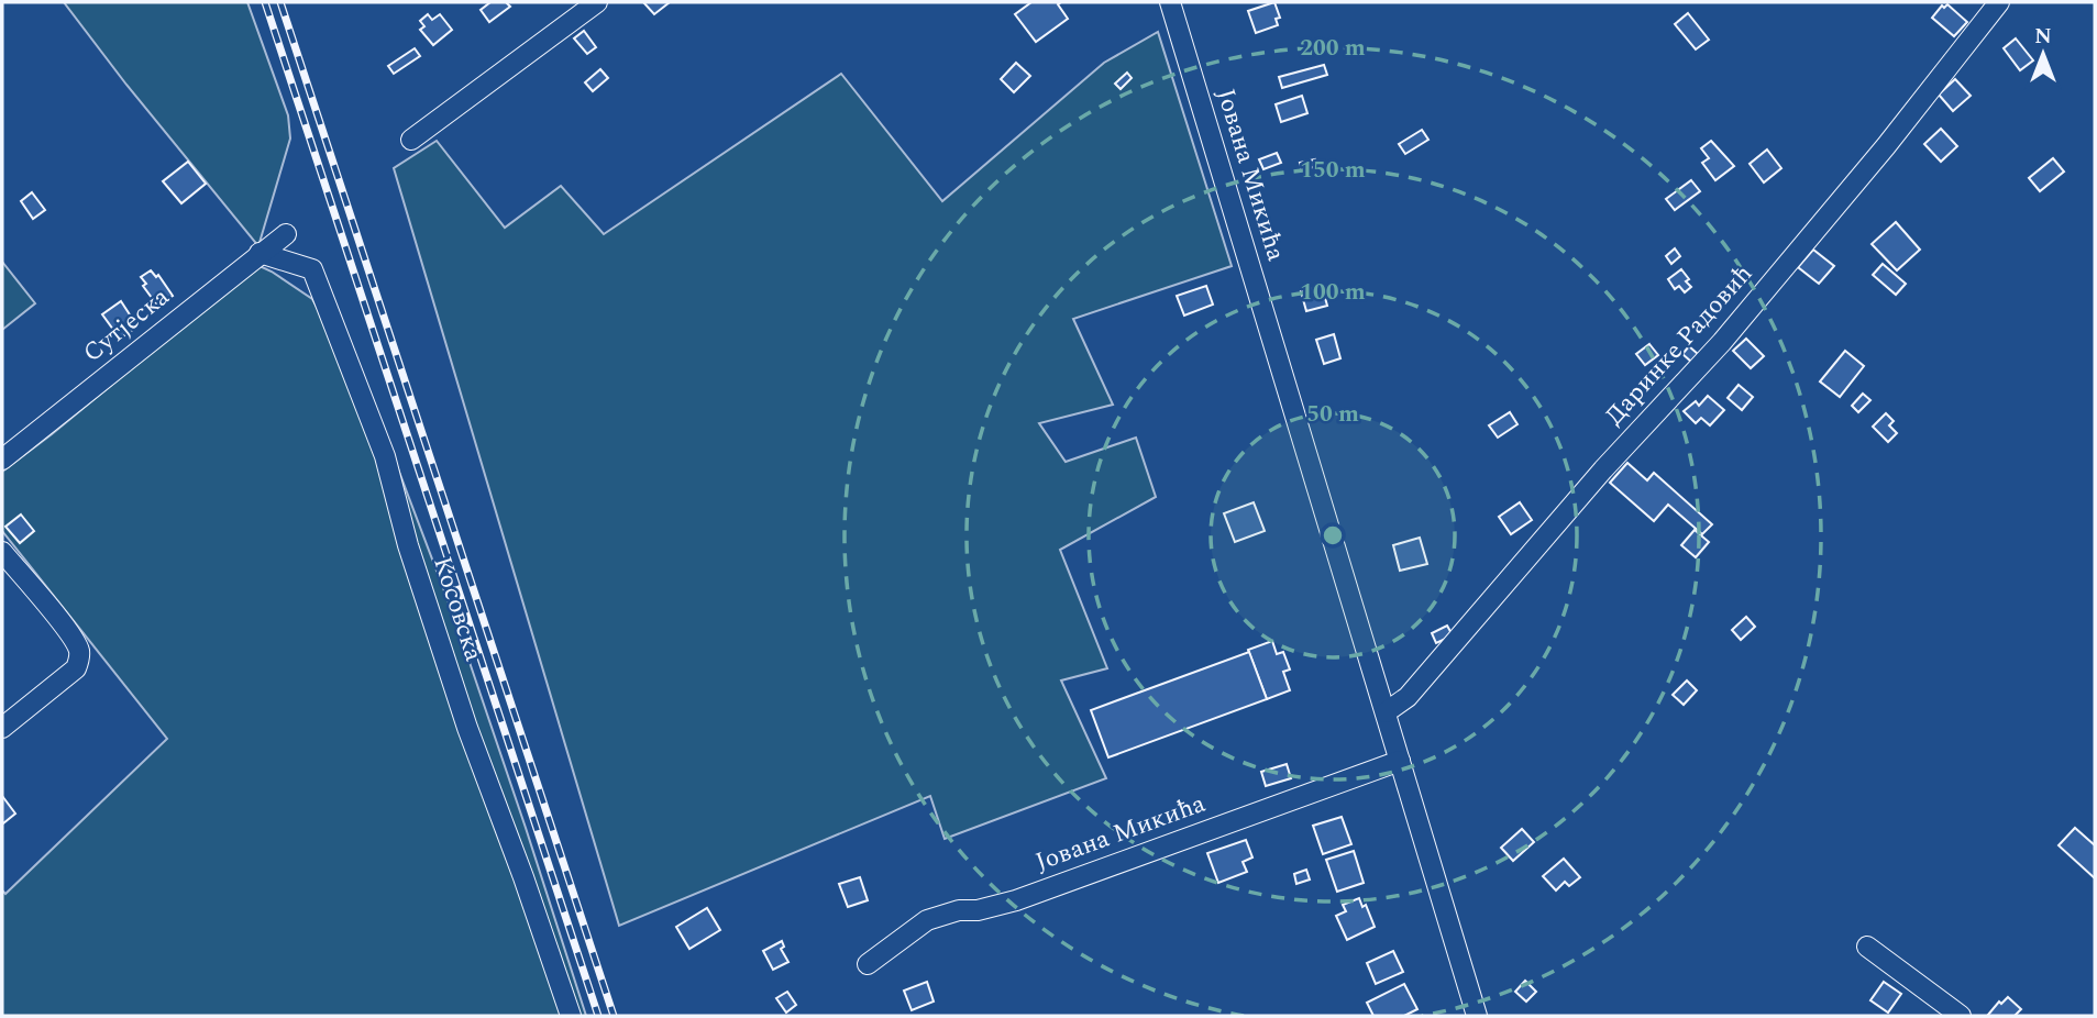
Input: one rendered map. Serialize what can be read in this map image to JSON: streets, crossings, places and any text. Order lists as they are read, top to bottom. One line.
{"streets":{"street":["Јована Микића","Сутјеска","Даринке Радовић","Косовска"]},"crossings":[["Јована Микића","Даринке Радовић"],["Сутјеска","Косовска"]],"north":"top","rings":["200 m","150 m","100 m","50 m"]}
